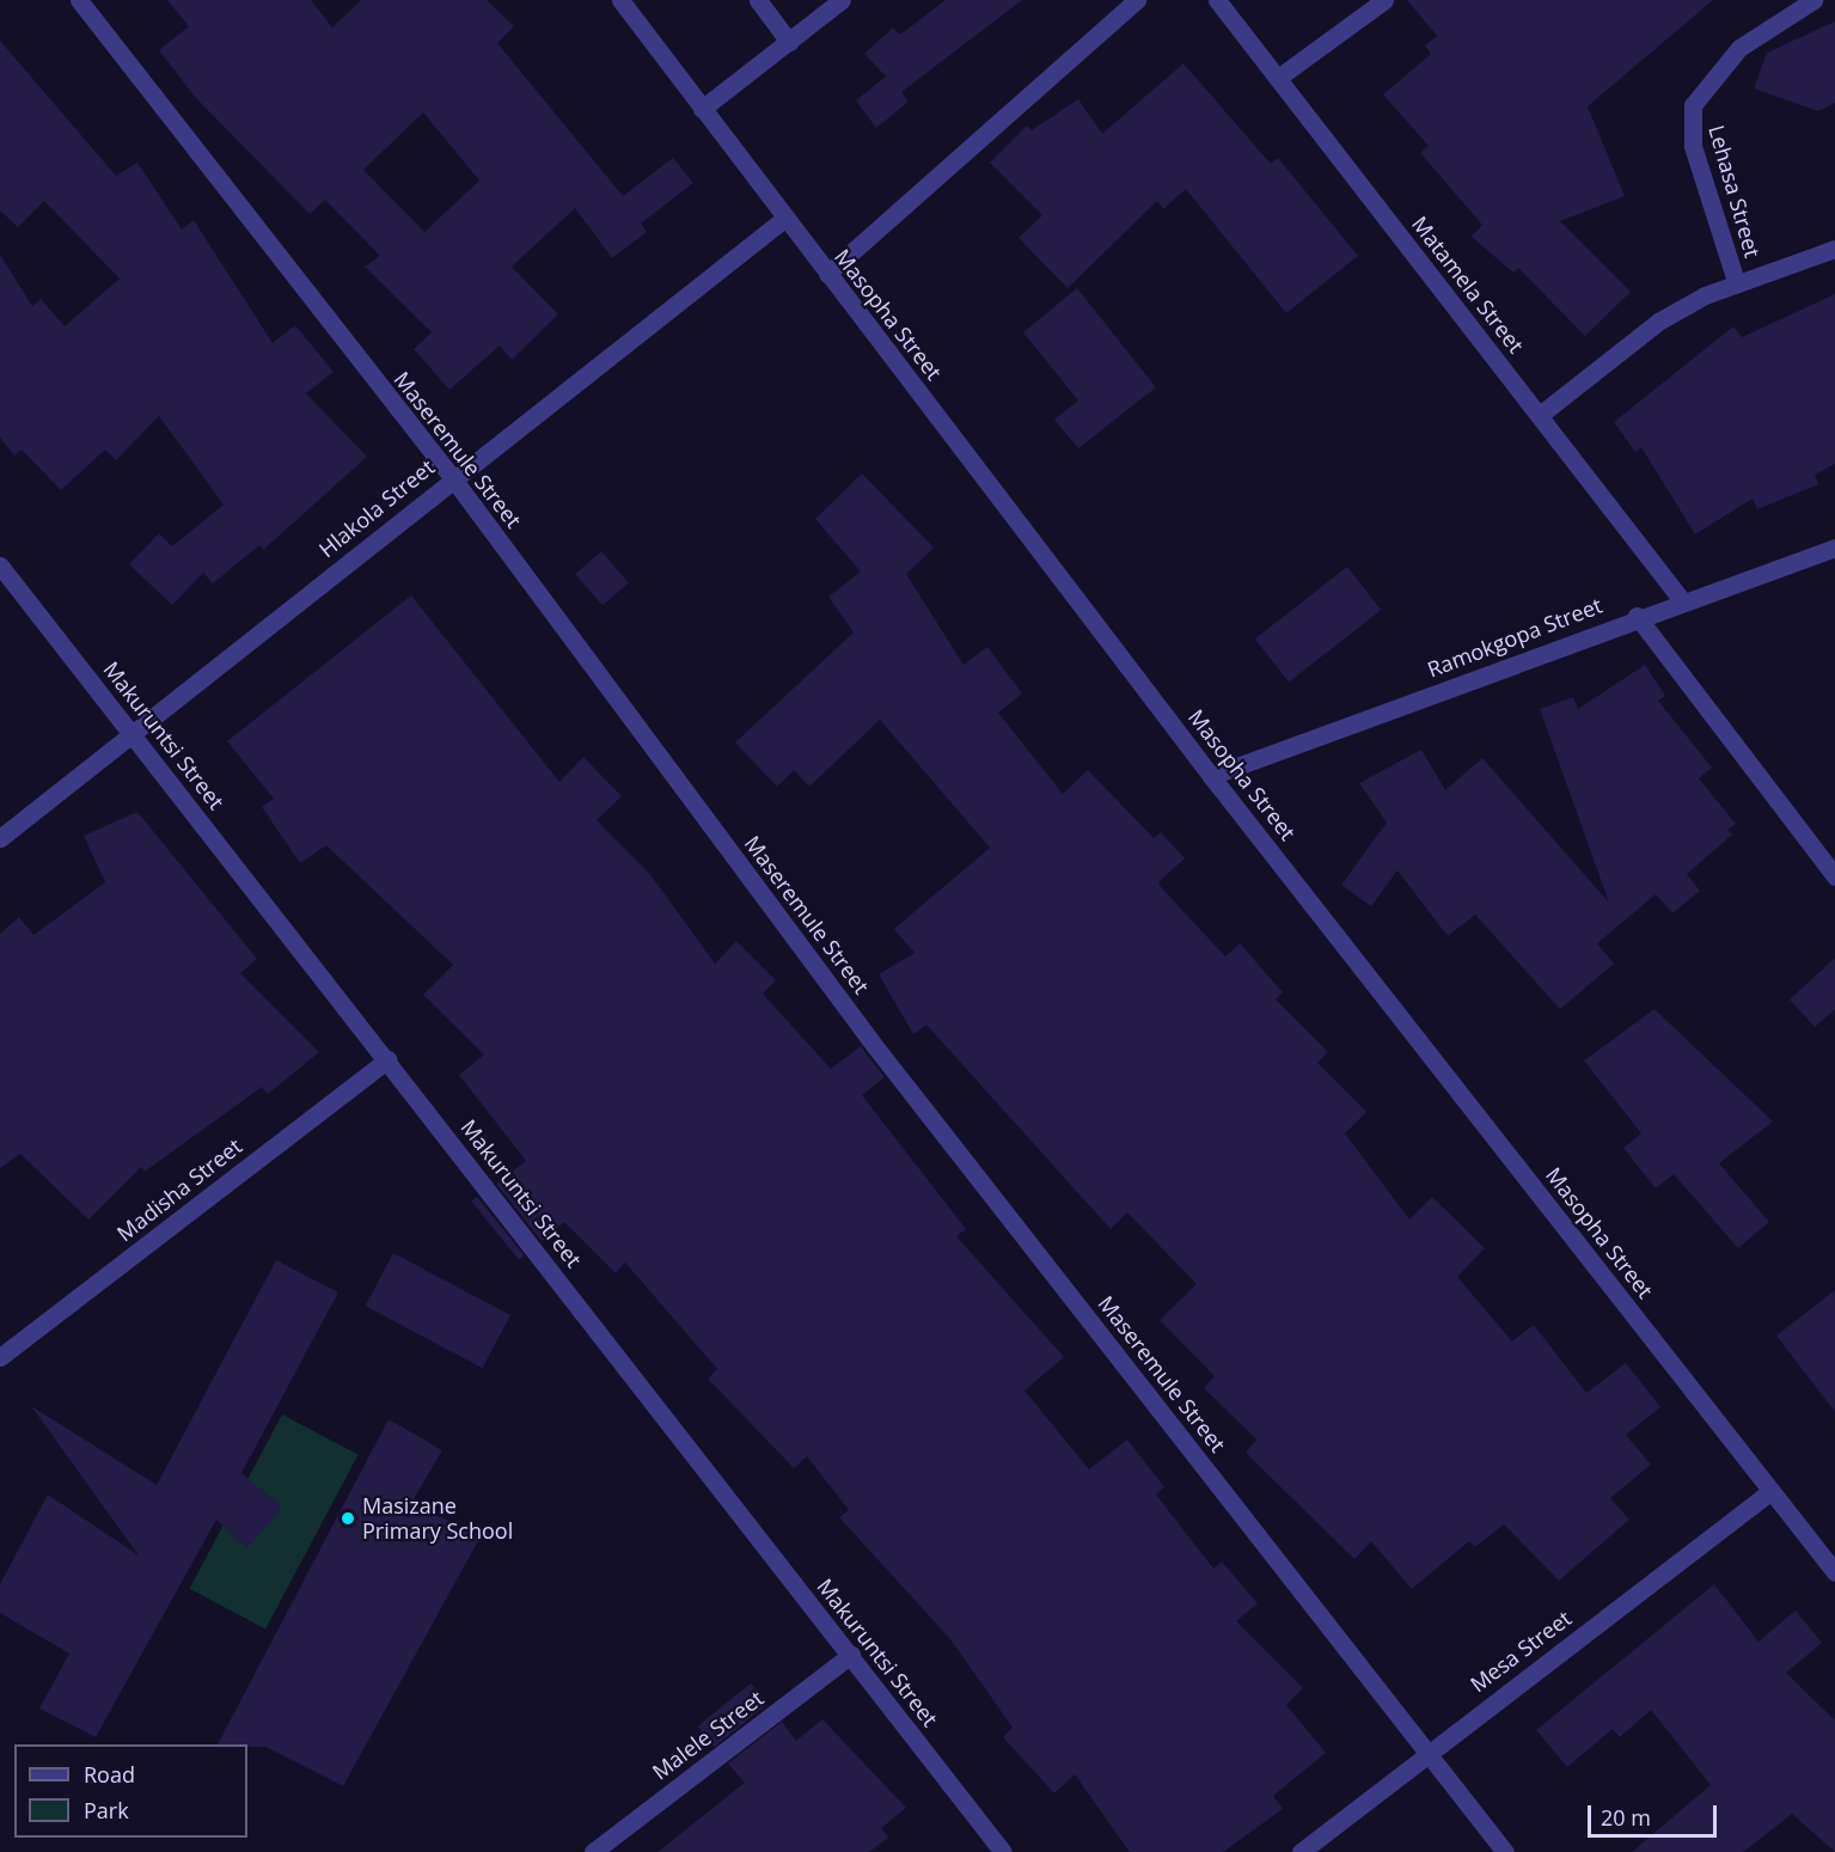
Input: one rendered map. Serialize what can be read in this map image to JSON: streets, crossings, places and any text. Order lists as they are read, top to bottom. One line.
{"streets":{"street":["Lehasa Street","Matamela Street","Masopha Street","Maseremule Street","Hlakola Street","Ramokgopa Street","Makuruntsi Street","Madisha Street","Mesa Street","Malele Street"]},"crossings":[["Matamela Street","Ramokgopa Street"],["Masopha Street","Hlakola Street"],["Masopha Street","Ramokgopa Street"],["Masopha Street","Mesa Street"],["Maseremule Street","Hlakola Street"],["Maseremule Street","Mesa Street"],["Hlakola Street","Makuruntsi Street"],["Makuruntsi Street","Madisha Street"],["Makuruntsi Street","Malele Street"]],"places":["Masizane Primary School"],"legend":["Road","Park"],"scale_bar":"20 m"}
